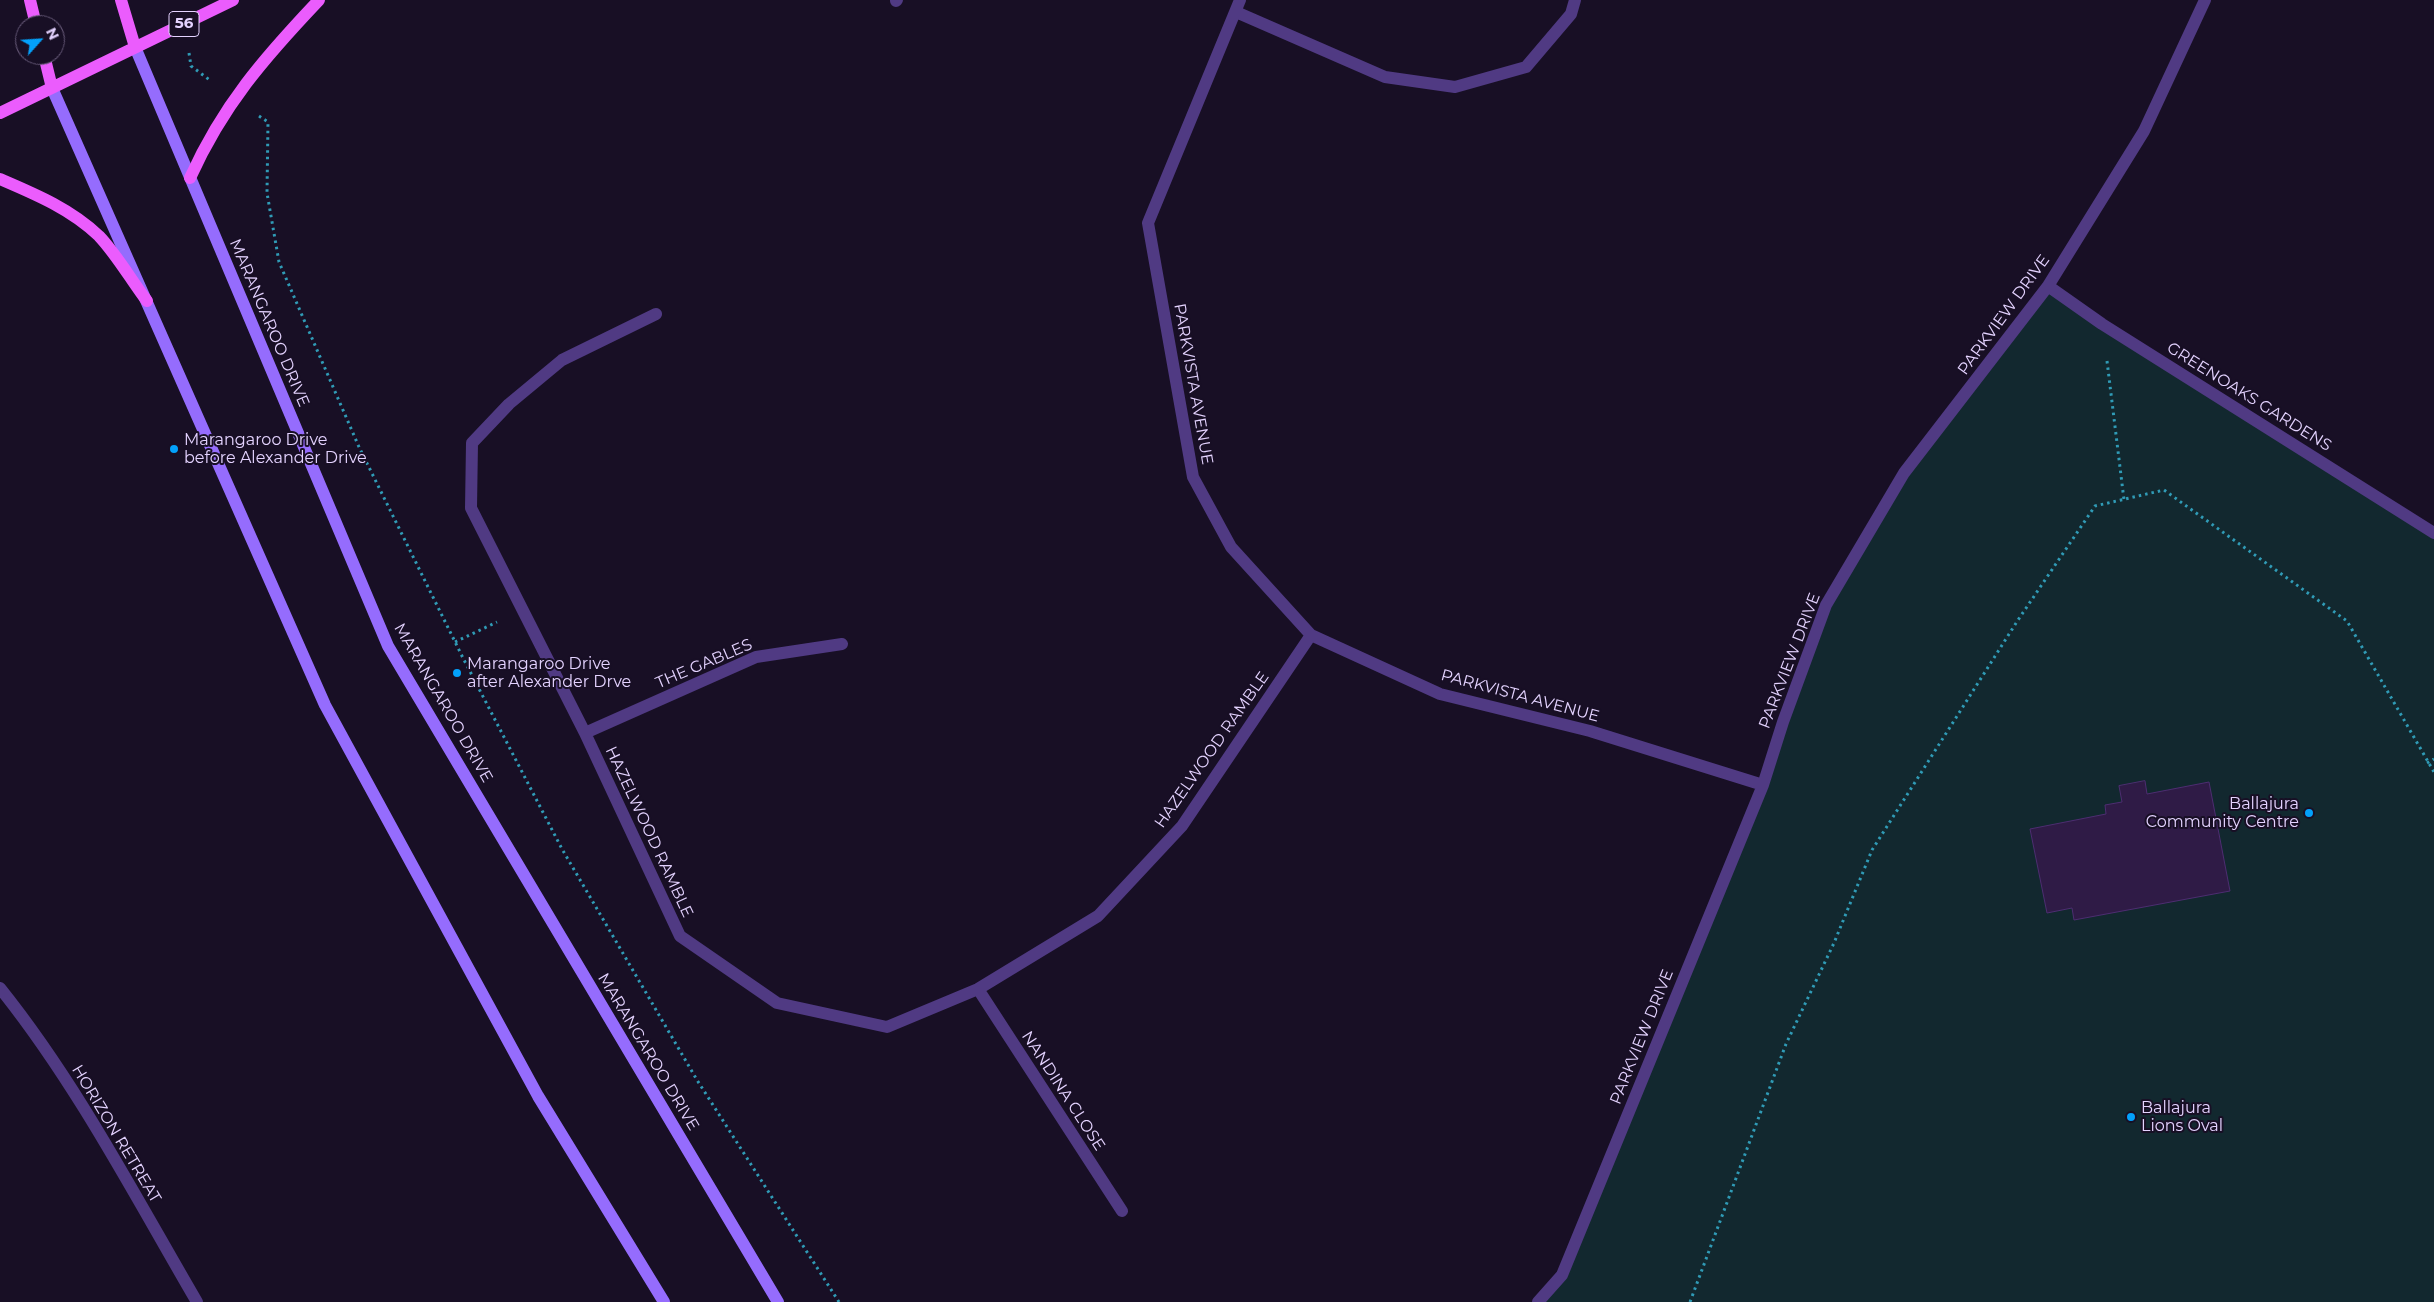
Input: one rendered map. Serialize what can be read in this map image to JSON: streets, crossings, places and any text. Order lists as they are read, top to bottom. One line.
{"streets":{"main road":["56","MARANGAROO DRIVE"],"street":["PARKVIEW DRIVE","PARKVISTA AVENUE","GREENOAKS GARDENS","THE GABLES","HAZELWOOD RAMBLE","NANDINA CLOSE","HORIZON RETREAT"]},"crossings":[["56","MARANGAROO DRIVE"],["PARKVIEW DRIVE","PARKVISTA AVENUE"],["PARKVIEW DRIVE","GREENOAKS GARDENS"],["PARKVISTA AVENUE","HAZELWOOD RAMBLE"],["THE GABLES","HAZELWOOD RAMBLE"],["HAZELWOOD RAMBLE","NANDINA CLOSE"]],"places":["Marangaroo Drive before Alexander Drive","Marangaroo Drive after Alexander Drve","Ballajura Community Centre","Ballajura Lions Oval"],"north":"top right"}
